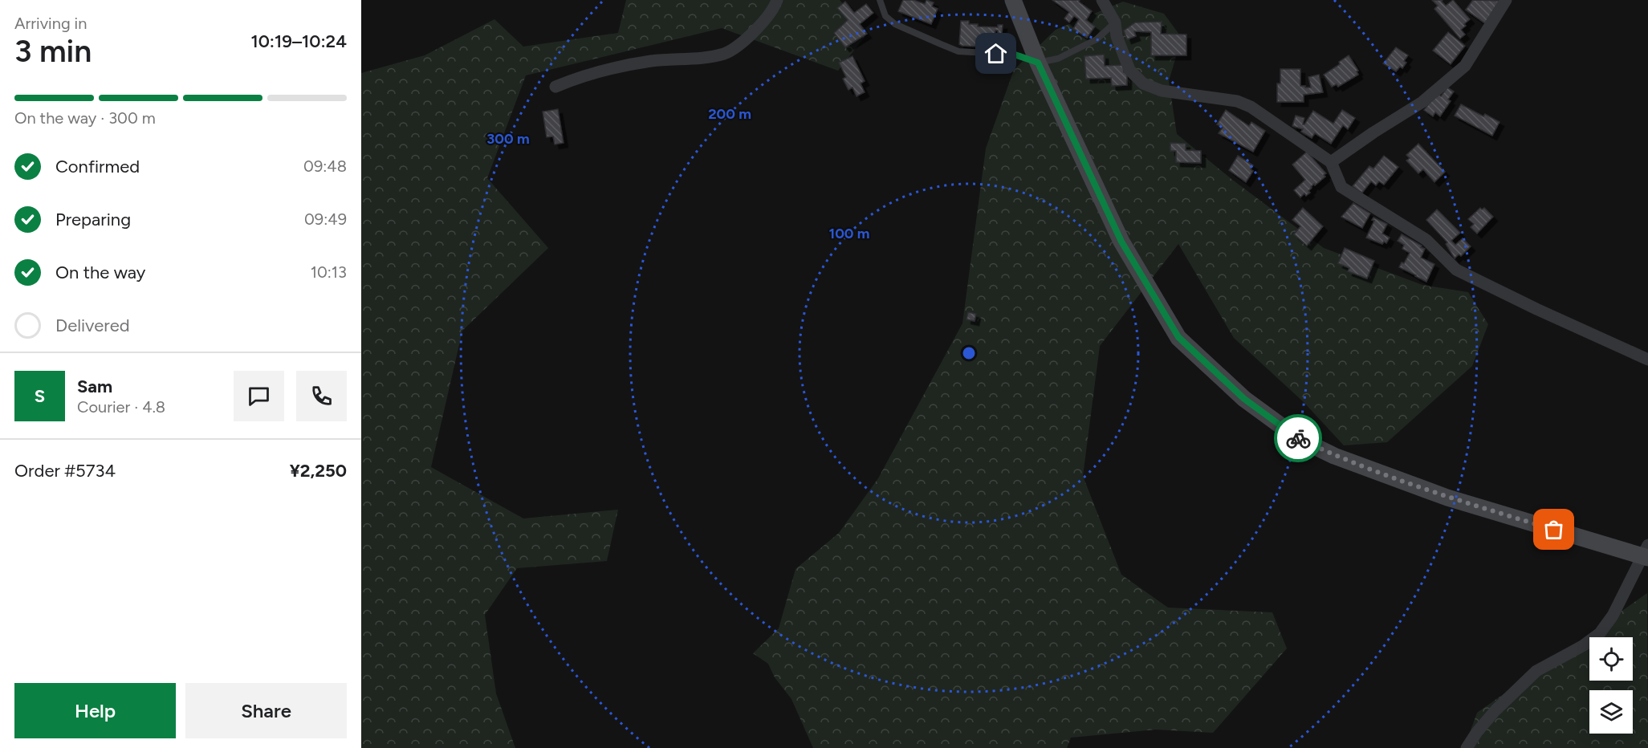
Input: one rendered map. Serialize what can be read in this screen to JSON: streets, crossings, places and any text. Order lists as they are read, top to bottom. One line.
{"page":{"heading":["3 min","Arriving in","10:19–10:24"],"panel":["Sam","Courier · 4.8","Order #5734","¥2,250"],"bar":"On the way · 300 m","list":[["Confirmed","09:48"],["Preparing","09:49"],["On the way","10:13"],"Delivered"],"round":"S","buttons":["Help","Share"]},"rings":["200 m","300 m","100 m"]}
